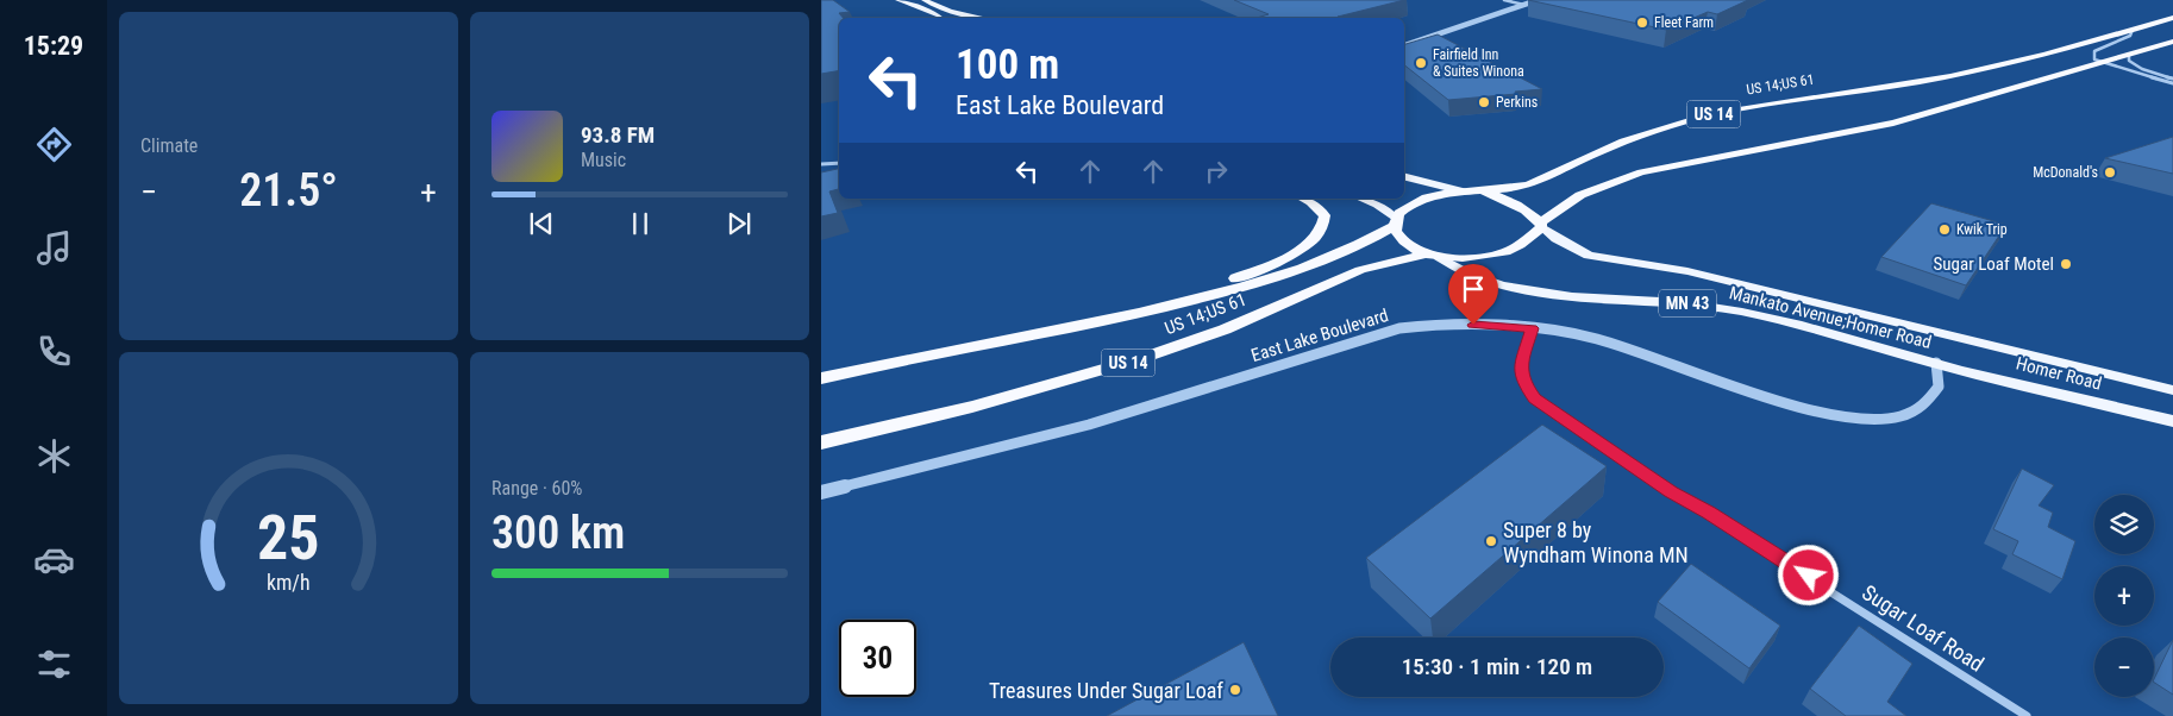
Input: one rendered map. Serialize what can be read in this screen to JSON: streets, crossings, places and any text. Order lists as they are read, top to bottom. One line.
{"streets":{"highway":["US 14;US 61","US 14"],"main road":["MN 43","Mankato Avenue;Homer Road","Homer Road"],"street":["East Lake Boulevard","Sugar Loaf Road"]},"crossings":[["US 14;US 61","US 14"],["US 14;US 61","Mankato Avenue;Homer Road"],["Mankato Avenue;Homer Road","East Lake Boulevard"],["Mankato Avenue;Homer Road","Homer Road"],["East Lake Boulevard","Homer Road"],["East Lake Boulevard","Sugar Loaf Road"]],"places":["Fleet Farm","Fairfield Inn & Suites Winona","Perkins","McDonald's","Kwik Trip","Sugar Loaf Motel","Super 8 by Wyndham Winona MN","Treasures Under Sugar Loaf"],"page":{"tabs":"15:29","tile":["Climate",["Range · 60%","300 km"]],"turn":["100 m","East Lake Boulevard"],"song":["93.8 FM","Music"],"heat":["−","21.5°","+"],"map_buttons":["+","−"],"limit":"30","trip":"15:30 · 1 min · 120 m","gauge":["25","km/h"]}}
